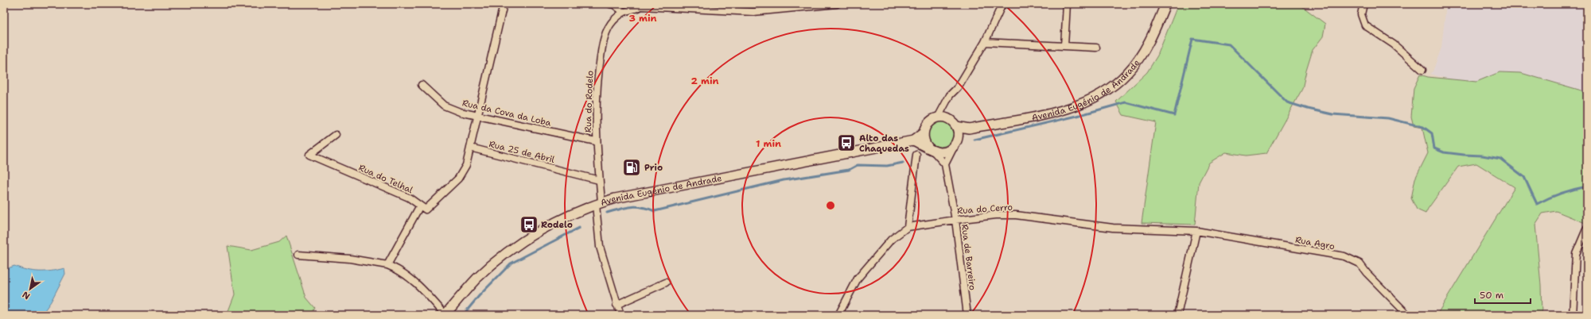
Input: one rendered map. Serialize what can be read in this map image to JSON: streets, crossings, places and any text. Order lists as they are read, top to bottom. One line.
{"streets":{"main road":["Avenida Eugénio de Andrade"],"street":["Rua do Rodelo","Rua da Cova da Loba","Rua 25 de Abril","Rua do Telhal","Rua do Cerro","Rua Agro","Rua de Barreiro"]},"crossings":[["Avenida Eugénio de Andrade","Rua do Rodelo"],["Rua do Rodelo","Rua da Cova da Loba"],["Rua do Rodelo","Rua 25 de Abril"],["Rua do Cerro","Rua Agro"],["Rua do Cerro","Rua de Barreiro"]],"places":{"bus stop":["Alto das Chaquedas","Rodelo"],"fuel station":["Prio"]},"scale_bar":"50 m","north":"bottom left","rings":["3 min","2 min","1 min"]}
